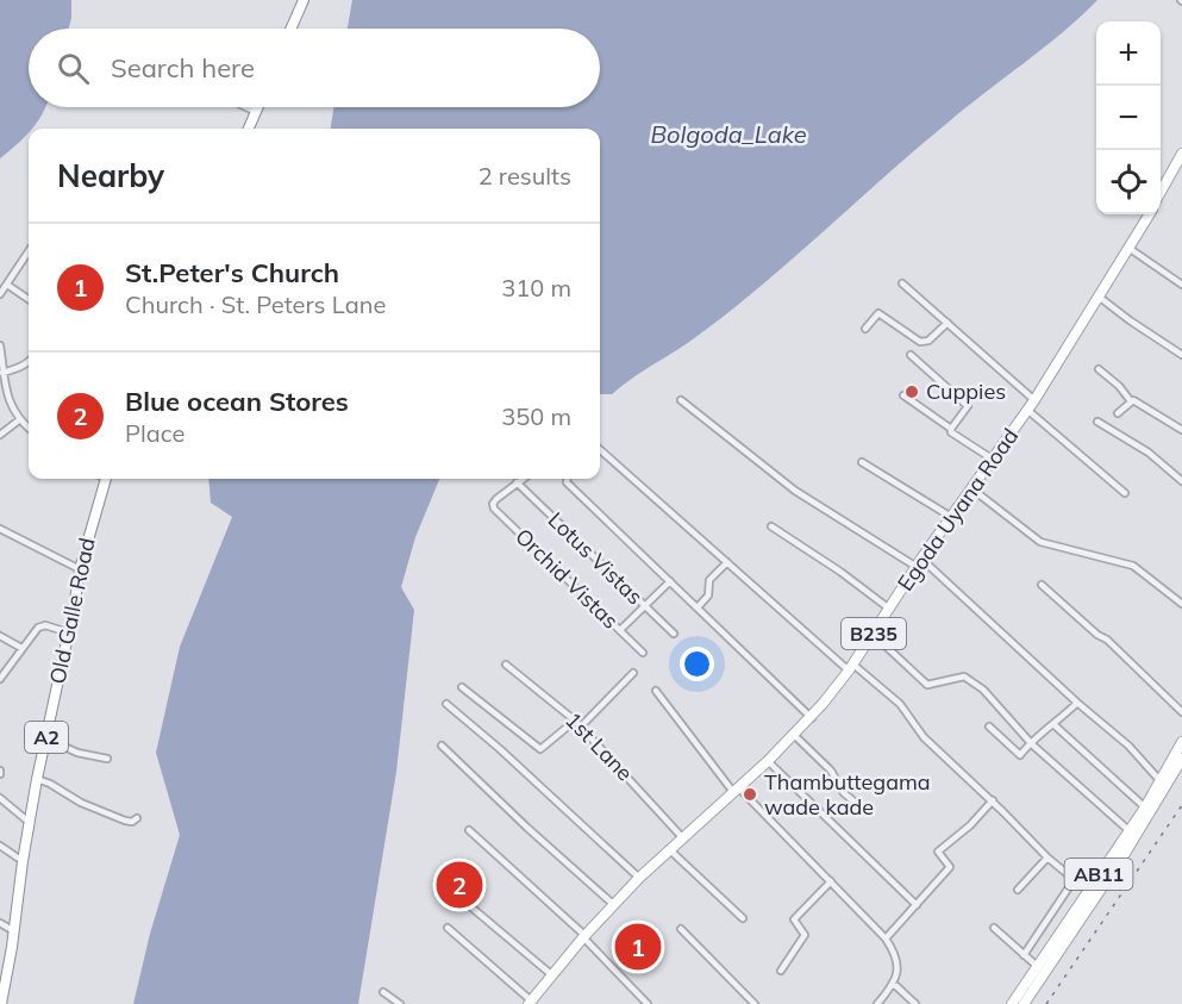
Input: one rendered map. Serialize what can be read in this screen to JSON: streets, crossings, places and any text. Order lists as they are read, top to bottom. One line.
{"streets":{"main road":["Egoda Uyana Road","Old Galle Road","B235","A2","AB11"],"street":["Lotus Vistas","Orchid Vistas","1st Lane"]},"crossings":[["Egoda Uyana Road","1st Lane"],["Lotus Vistas","Orchid Vistas"]],"water":["Bolgoda_Lake"],"places":["Cuppies","Thambuttegama wade kade"],"page":{"map_buttons":["+","−"],"search":"Search here","heading":["Nearby","2 results"],"list":[{"mark":"1","name":"St.Peter's Church","note":"Church · St. Peters Lane","value":"310 m"},{"mark":"2","name":"Blue ocean Stores","note":"Place","value":"350 m"}],"pins":["2","1"]}}
